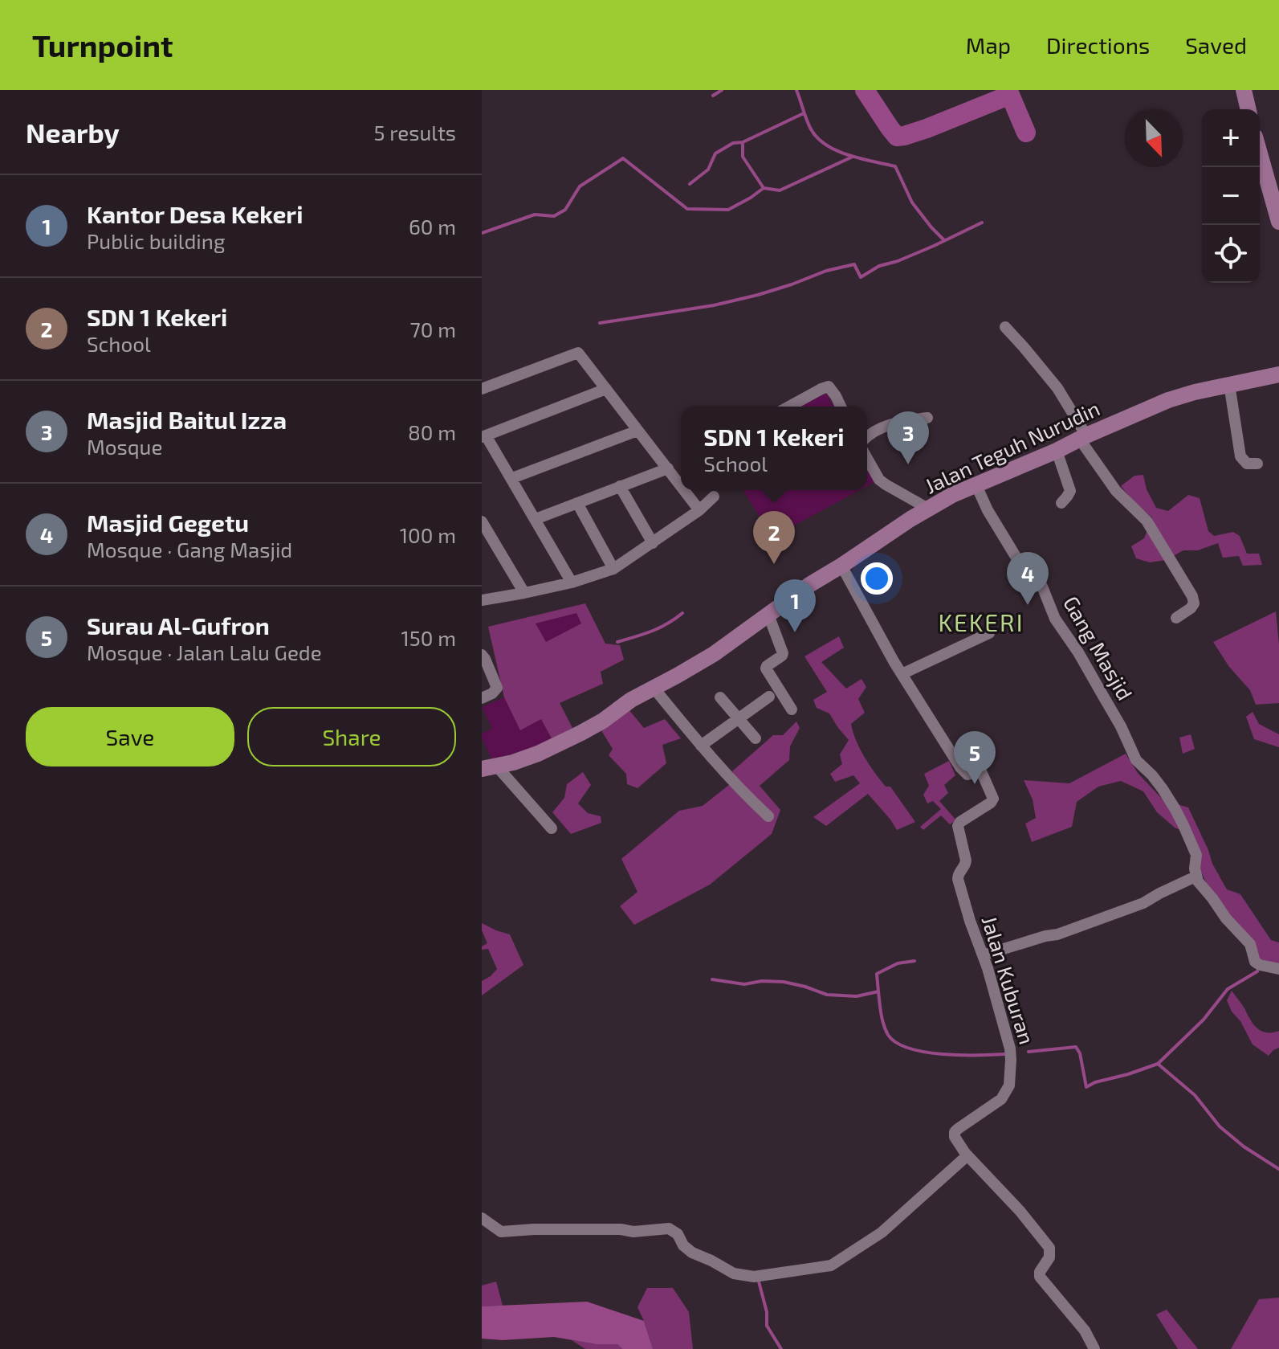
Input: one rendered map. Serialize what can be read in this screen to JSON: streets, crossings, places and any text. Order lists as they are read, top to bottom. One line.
{"streets":{"street":["Jalan Teguh Nurudin","Gang Masjid","Jalan Kuburan"]},"crossings":[["Jalan Teguh Nurudin","Gang Masjid"]],"districts":["KEKERI"],"north":"bottom right","page":{"header":"Turnpoint","nav":["Map","Directions","Saved"],"heading":["Nearby","5 results"],"map_buttons":["+","−"],"list":[{"mark":"1","name":"Kantor Desa Kekeri","note":"Public building","value":"60 m"},{"mark":"2","name":"SDN 1 Kekeri","note":"School","value":"70 m"},{"mark":"3","name":"Masjid Baitul Izza","note":"Mosque","value":"80 m"},{"mark":"4","name":"Masjid Gegetu","note":"Mosque · Gang Masjid","value":"100 m"},{"mark":"5","name":"Surau Al-Gufron","note":"Mosque · Jalan Lalu Gede","value":"150 m"}],"popup":["SDN 1 Kekeri","School"],"pins":["3","2","4","1","5"],"buttons":["Save","Share"]}}
